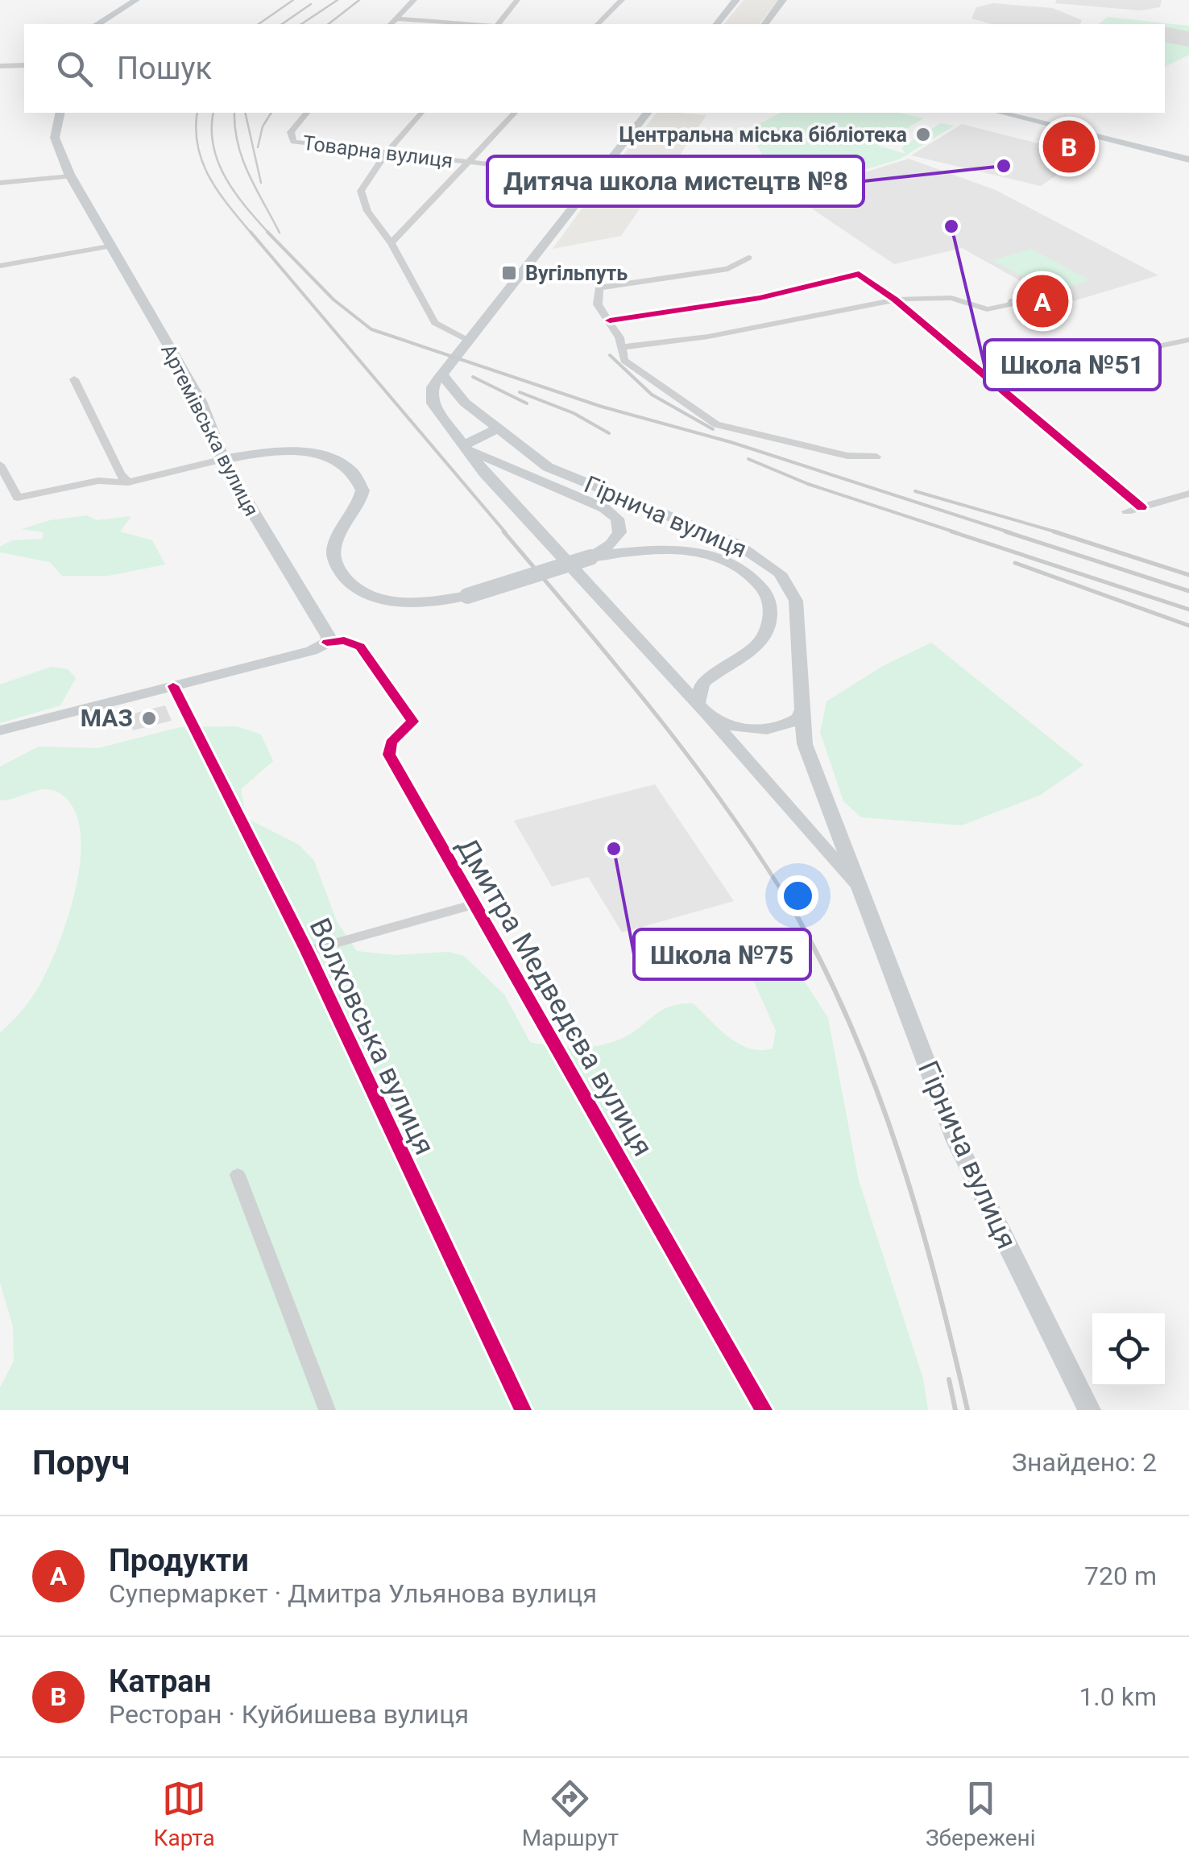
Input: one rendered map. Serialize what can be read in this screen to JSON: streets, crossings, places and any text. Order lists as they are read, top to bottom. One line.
{"streets":{"main road":["Артемівська вулиця","Гірнича вулиця"],"street":["Товарна вулиця","Дмитра Медведєва вулиця","Волховська вулиця"]},"crossings":[["Товарна вулиця","Гірнича вулиця"],["Артемівська вулиця","Дмитра Медведєва вулиця"]],"places":{"other":["Центральна міська бібліотека","Дитяча школа мистецтв №8","Школа №51","МАЗ","Школа №75"],"transit":["Вугільпуть"]},"page":{"search":"Пошук","pins":["B","A"],"heading":["Поруч","Знайдено: 2"],"list":[{"mark":"A","name":"Продукти","note":"Супермаркет · Дмитра Ульянова вулиця","value":"720 m"},{"mark":"B","name":"Катран","note":"Ресторан · Куйбишева вулиця","value":"1.0 km"}],"nav":["Карта","Маршрут","Збережені"]}}
